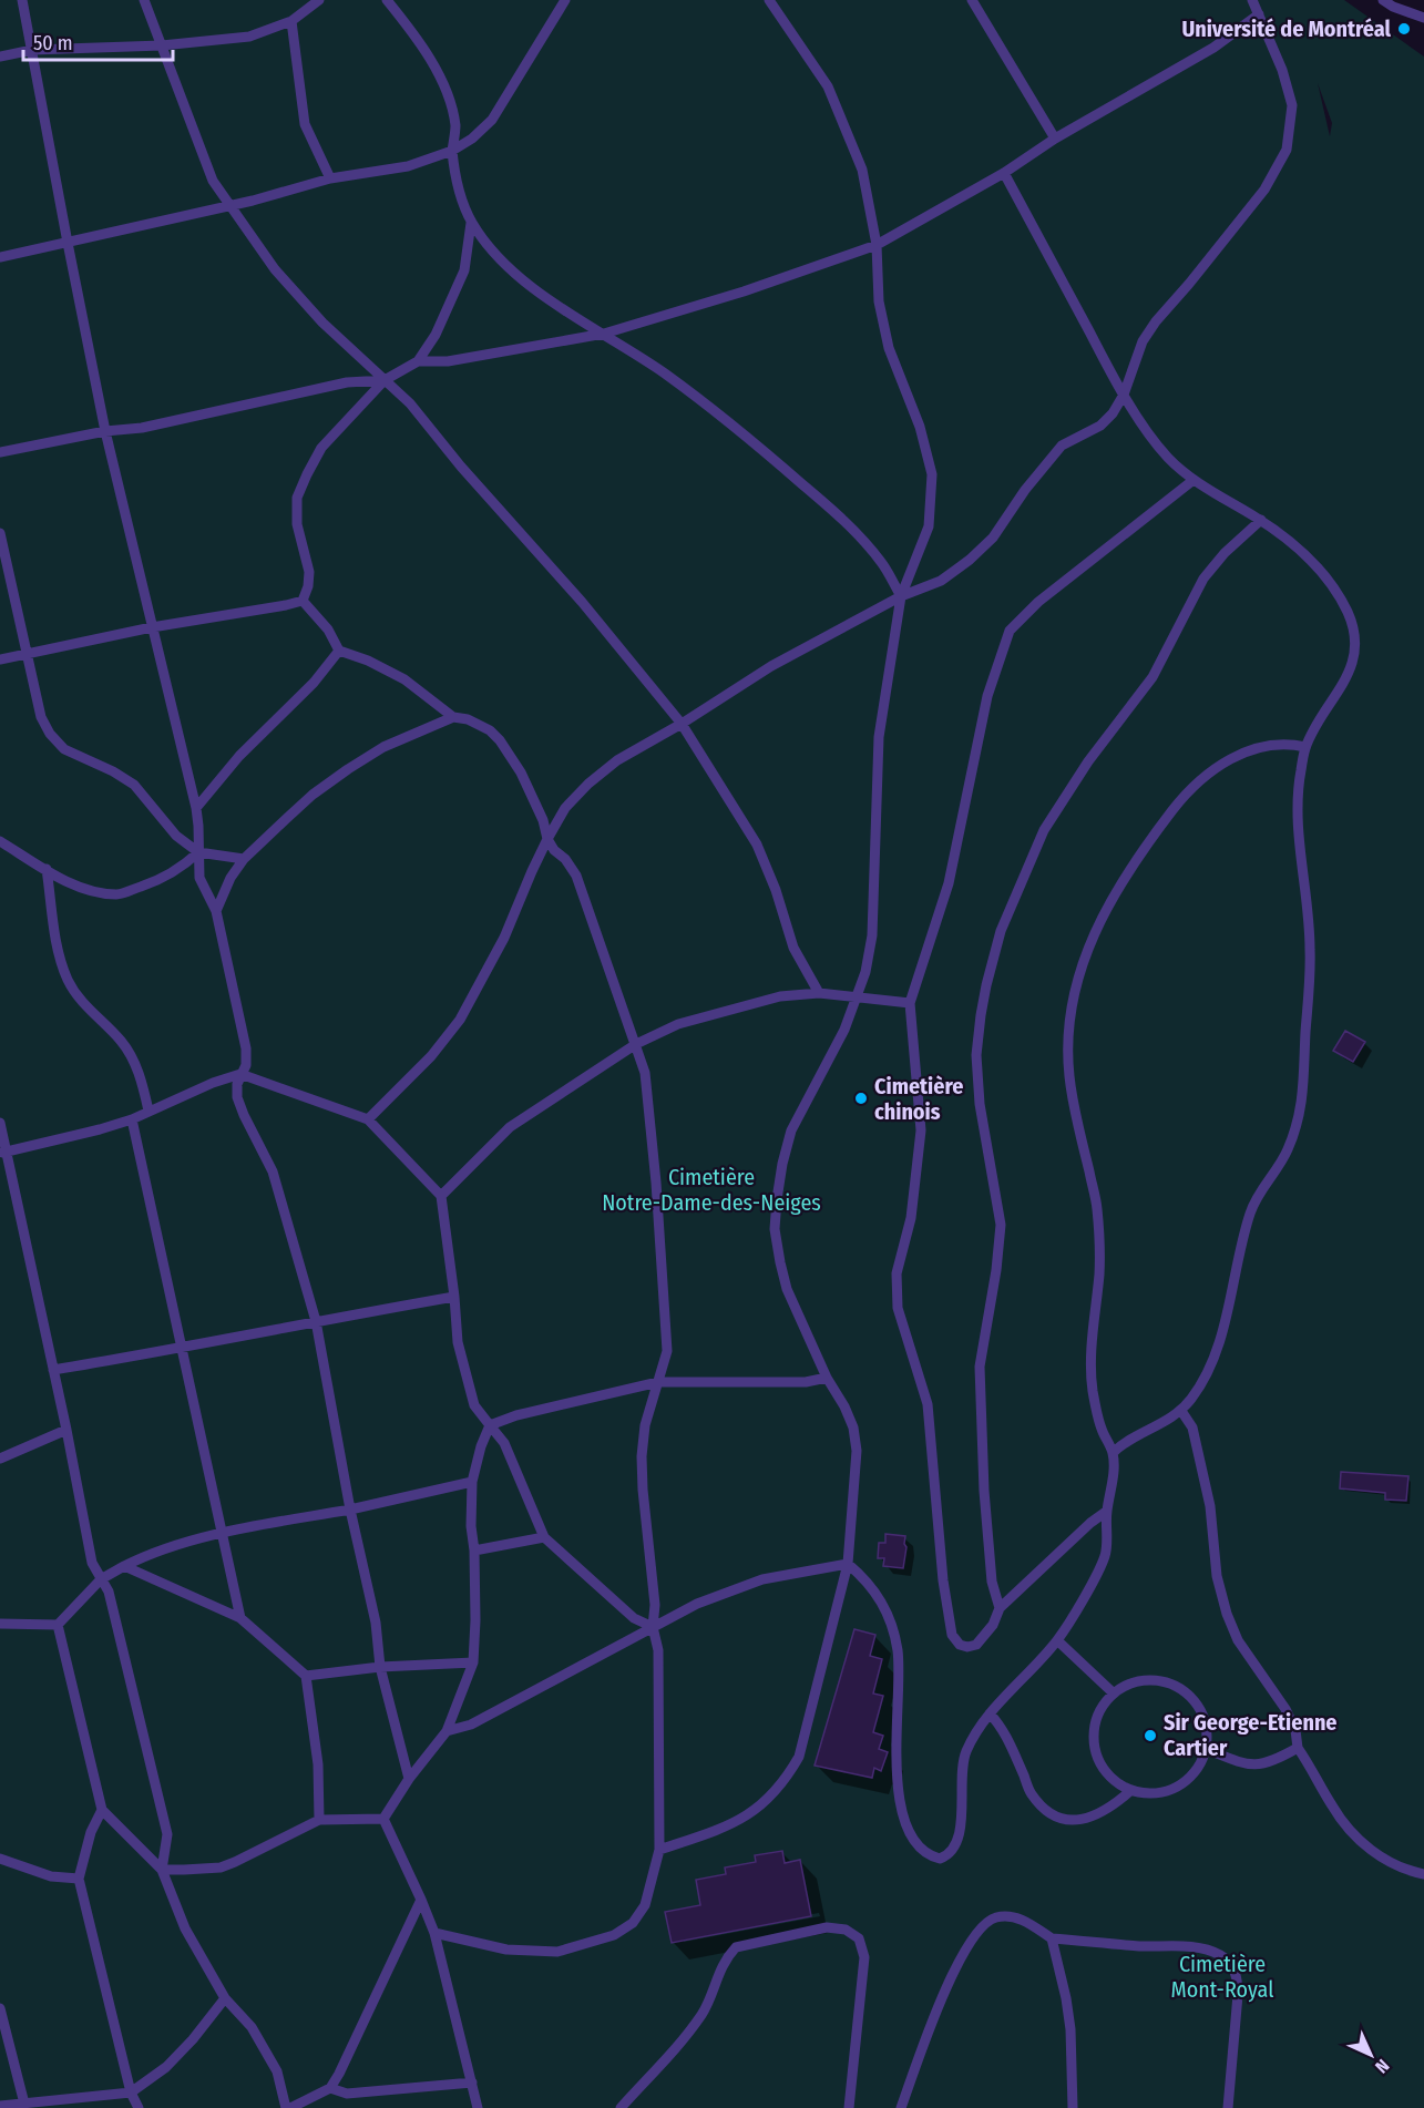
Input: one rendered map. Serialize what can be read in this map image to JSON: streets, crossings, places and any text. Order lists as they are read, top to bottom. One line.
{"parks":["Cimetière Notre-Dame-des-Neiges","Cimetière Mont-Royal"],"places":["Université de Montréal","Cimetière chinois","Sir George-Etienne Cartier"],"scale_bar":"50 m","north":"bottom right"}
